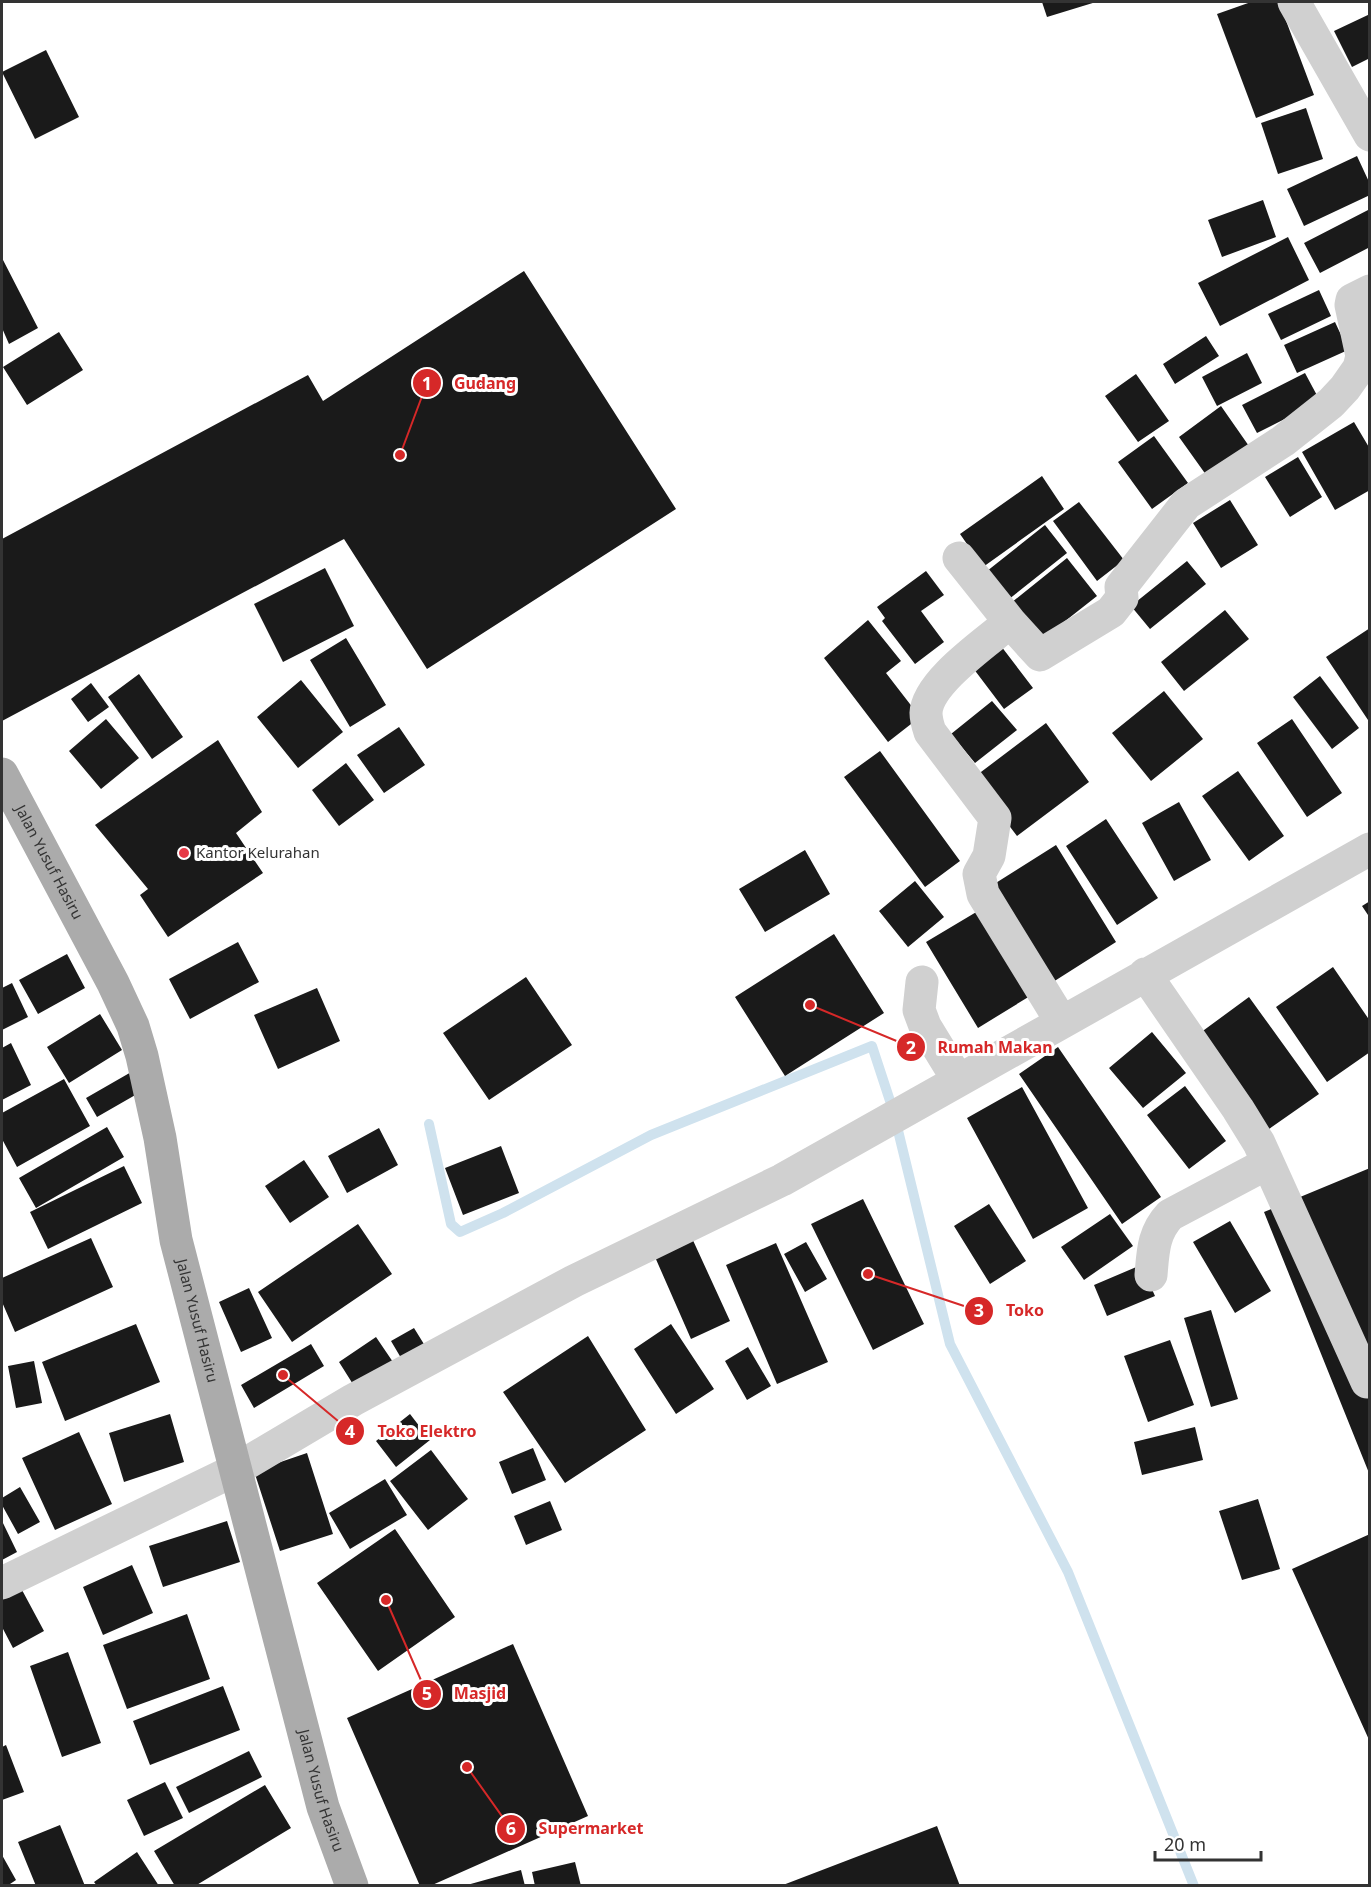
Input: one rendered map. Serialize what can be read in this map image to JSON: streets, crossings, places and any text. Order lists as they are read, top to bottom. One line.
{"streets":{"main road":["Jalan Yusuf Hasiru"]},"places":["Gudang","Kantor Kelurahan","Rumah Makan","Toko","Toko Elektro","Masjid","Supermarket"],"scale_bar":"20 m"}
